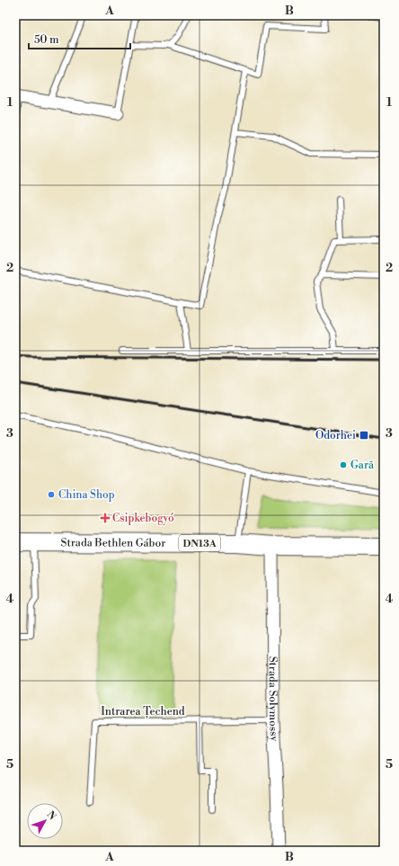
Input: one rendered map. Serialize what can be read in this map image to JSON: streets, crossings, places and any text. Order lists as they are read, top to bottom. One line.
{"streets":{"main road":["Strada Bethlen Gábor","DN13A"],"street":["Strada Solymossy"],"lane":["Intrarea Țechend"]},"crossings":[["Strada Bethlen Gábor","Strada Solymossy"],["Strada Solymossy","Intrarea Țechend"]],"places":{"transit":["Odorhei"],"other":["Gară","China Shop"],"health":["Csipkebogyó"]},"scale_bar":"50 m","north":"top right","grid":{"columns":["A","B"],"rows":["1","2","3","4","5"]}}
